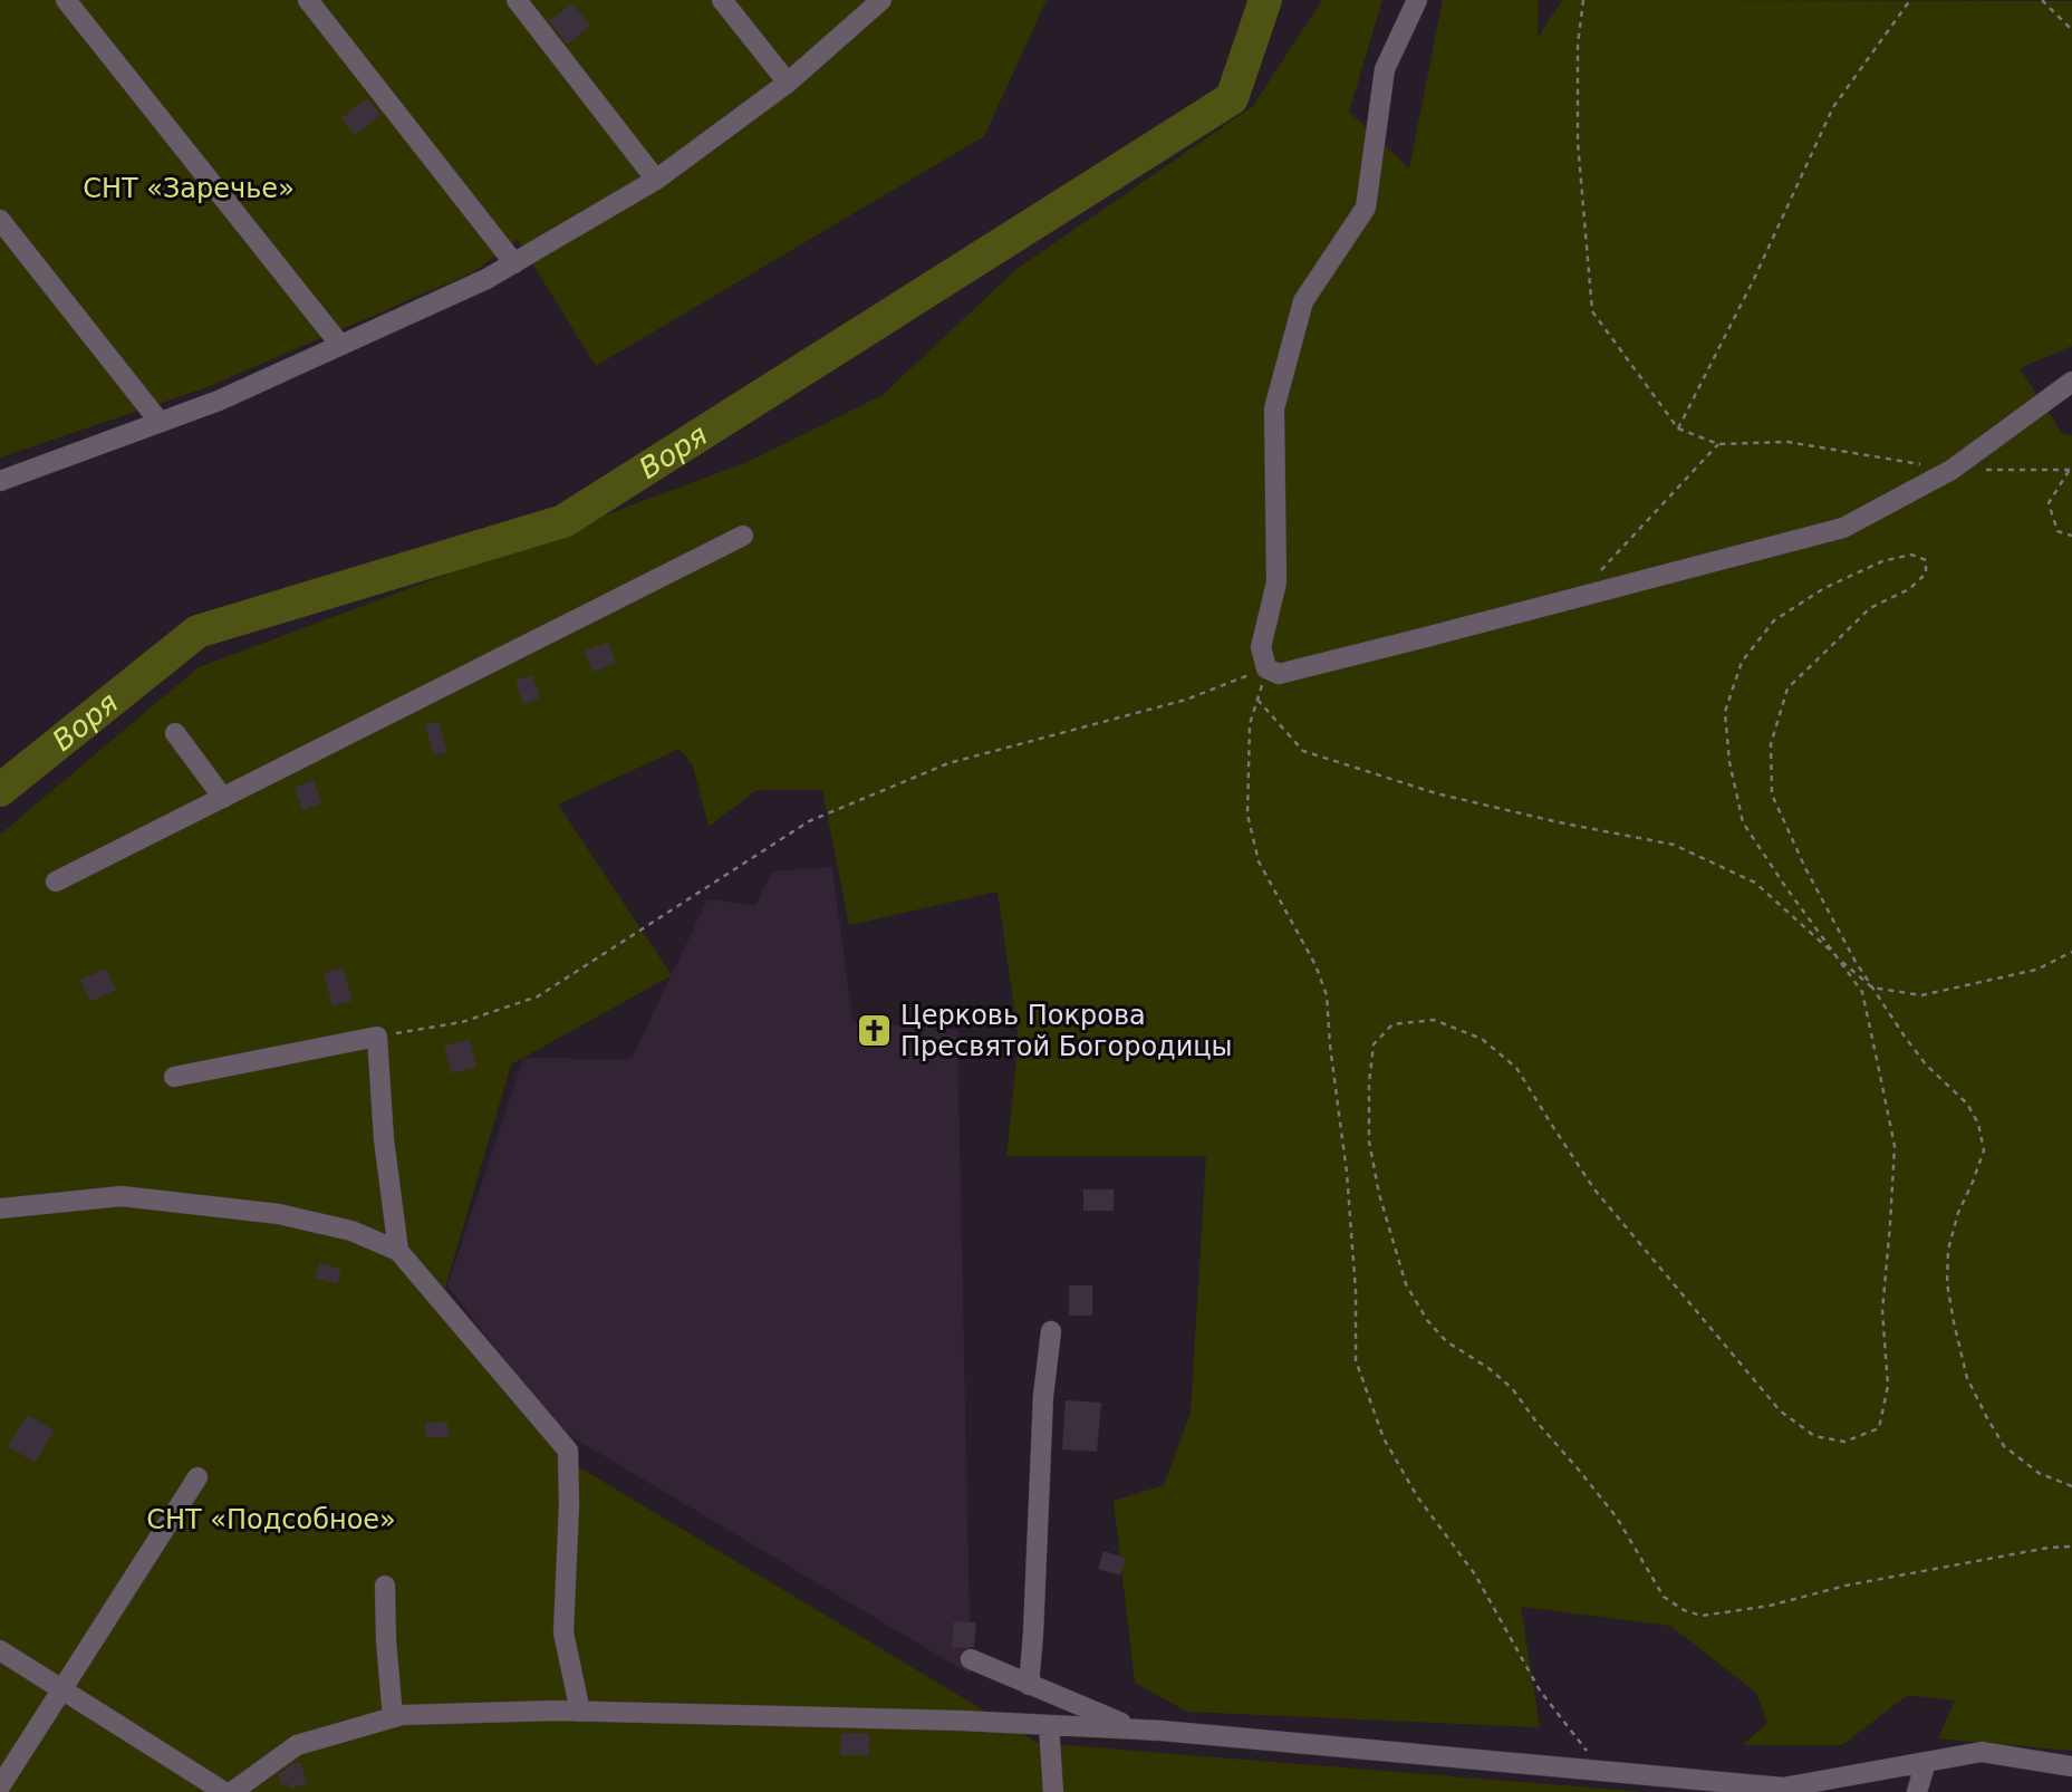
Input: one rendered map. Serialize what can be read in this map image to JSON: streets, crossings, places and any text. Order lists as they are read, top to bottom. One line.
{"water":["Воря"],"parks":["СНТ «Заречье»","СНТ «Подсобное»"],"places":{"church":["Церковь Покрова Пресвятой Богородицы"]}}
